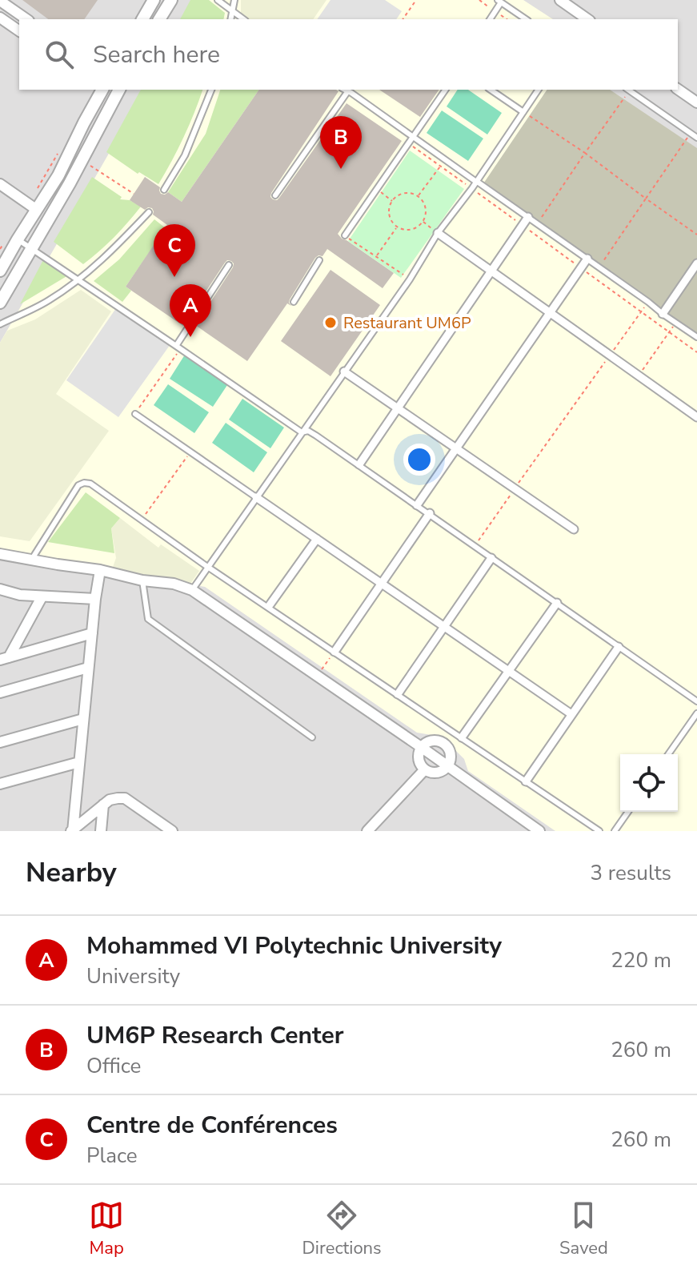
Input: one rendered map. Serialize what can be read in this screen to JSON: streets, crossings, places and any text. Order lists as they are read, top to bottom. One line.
{"places":["Restaurant UM6P"],"page":{"search":"Search here","pins":["B","C","A"],"heading":["Nearby","3 results"],"list":[{"mark":"A","name":"Mohammed VI Polytechnic University","note":"University","value":"220 m"},{"mark":"B","name":"UM6P Research Center","note":"Office","value":"260 m"},{"mark":"C","name":"Centre de Conférences","note":"Place","value":"260 m"}],"nav":["Map","Directions","Saved"]}}
